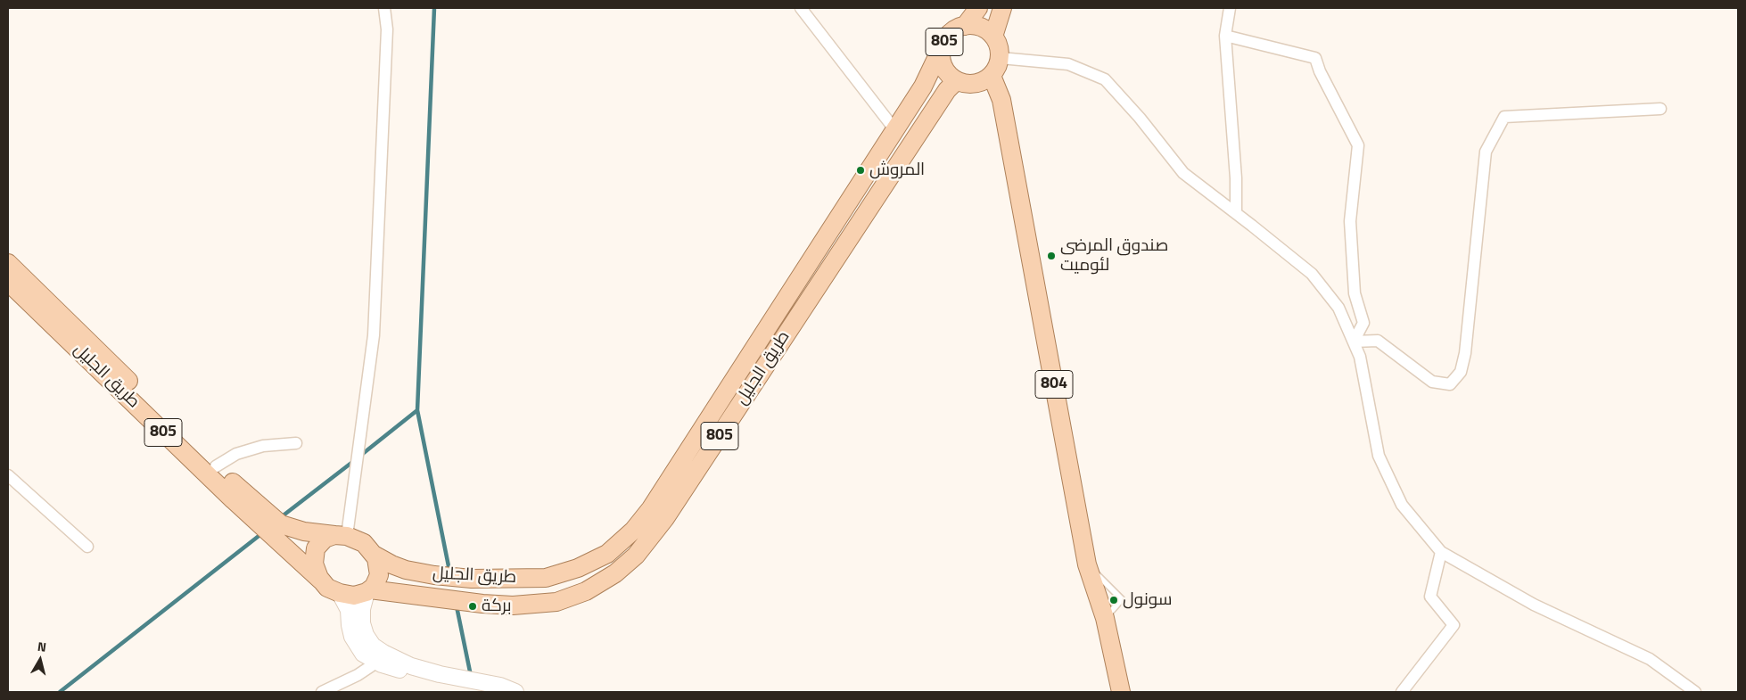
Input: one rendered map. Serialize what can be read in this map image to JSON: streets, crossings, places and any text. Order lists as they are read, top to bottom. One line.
{"streets":{"main road":["805","طريق الجليل","804"]},"crossings":[["805","طريق الجليل"]],"places":["المروش","صندوق المرضى لئوميت","سونول","بركة"],"north":"top"}
